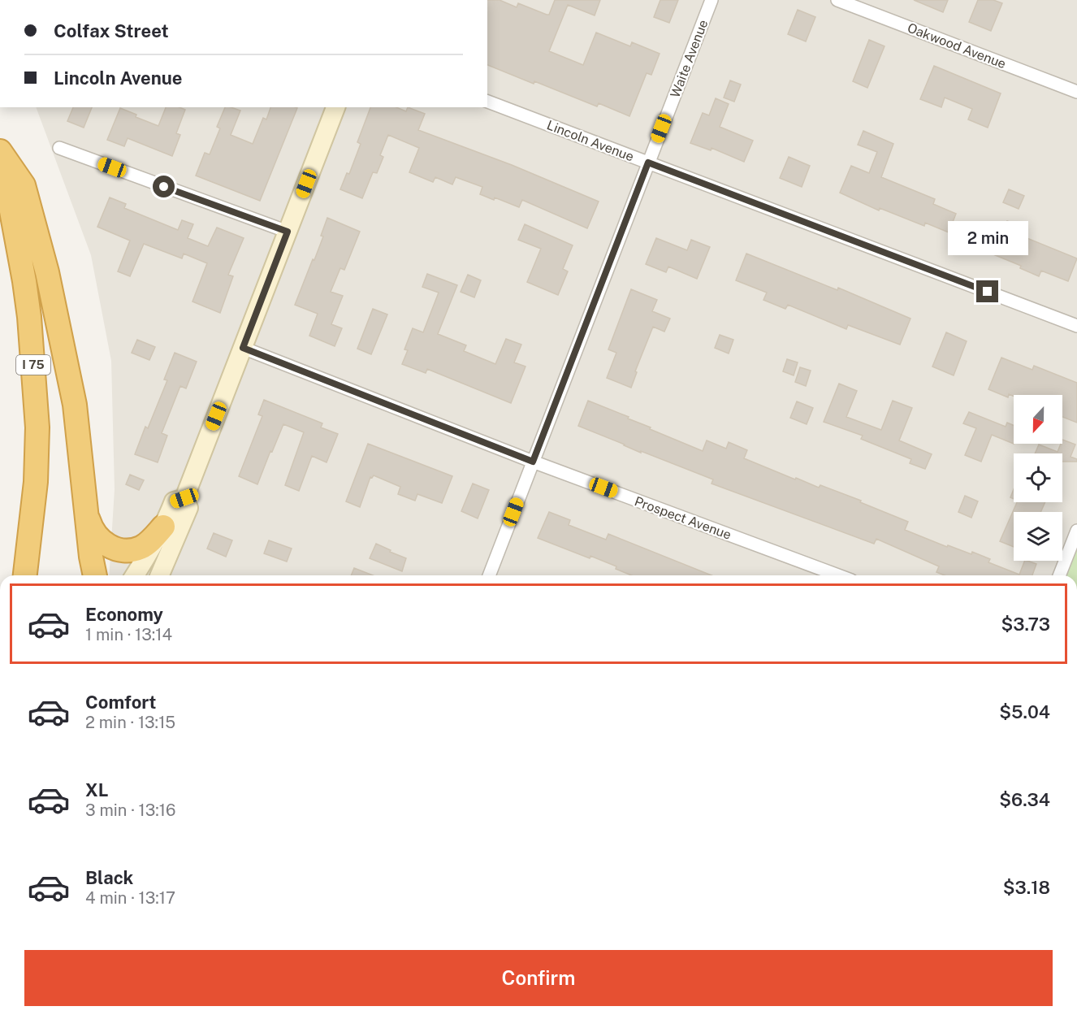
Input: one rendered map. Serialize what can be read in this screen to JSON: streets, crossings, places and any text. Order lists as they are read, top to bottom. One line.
{"streets":{"highway":["I 75"],"street":["Oakwood Avenue","Waite Avenue","Lincoln Avenue","Prospect Avenue"]},"crossings":[["Waite Avenue","Lincoln Avenue"],["Waite Avenue","Prospect Avenue"]],"north":"bottom","page":{"banner":["Colfax Street","Lincoln Avenue"],"bubble":"2 min","list":[{"name":"Economy","note":"1 min · 13:14","value":"$3.73"},{"name":"Comfort","note":"2 min · 13:15","value":"$5.04"},{"name":"XL","note":"3 min · 13:16","value":"$6.34"},{"name":"Black","note":"4 min · 13:17","value":"$3.18"}],"buttons":"Confirm"}}
